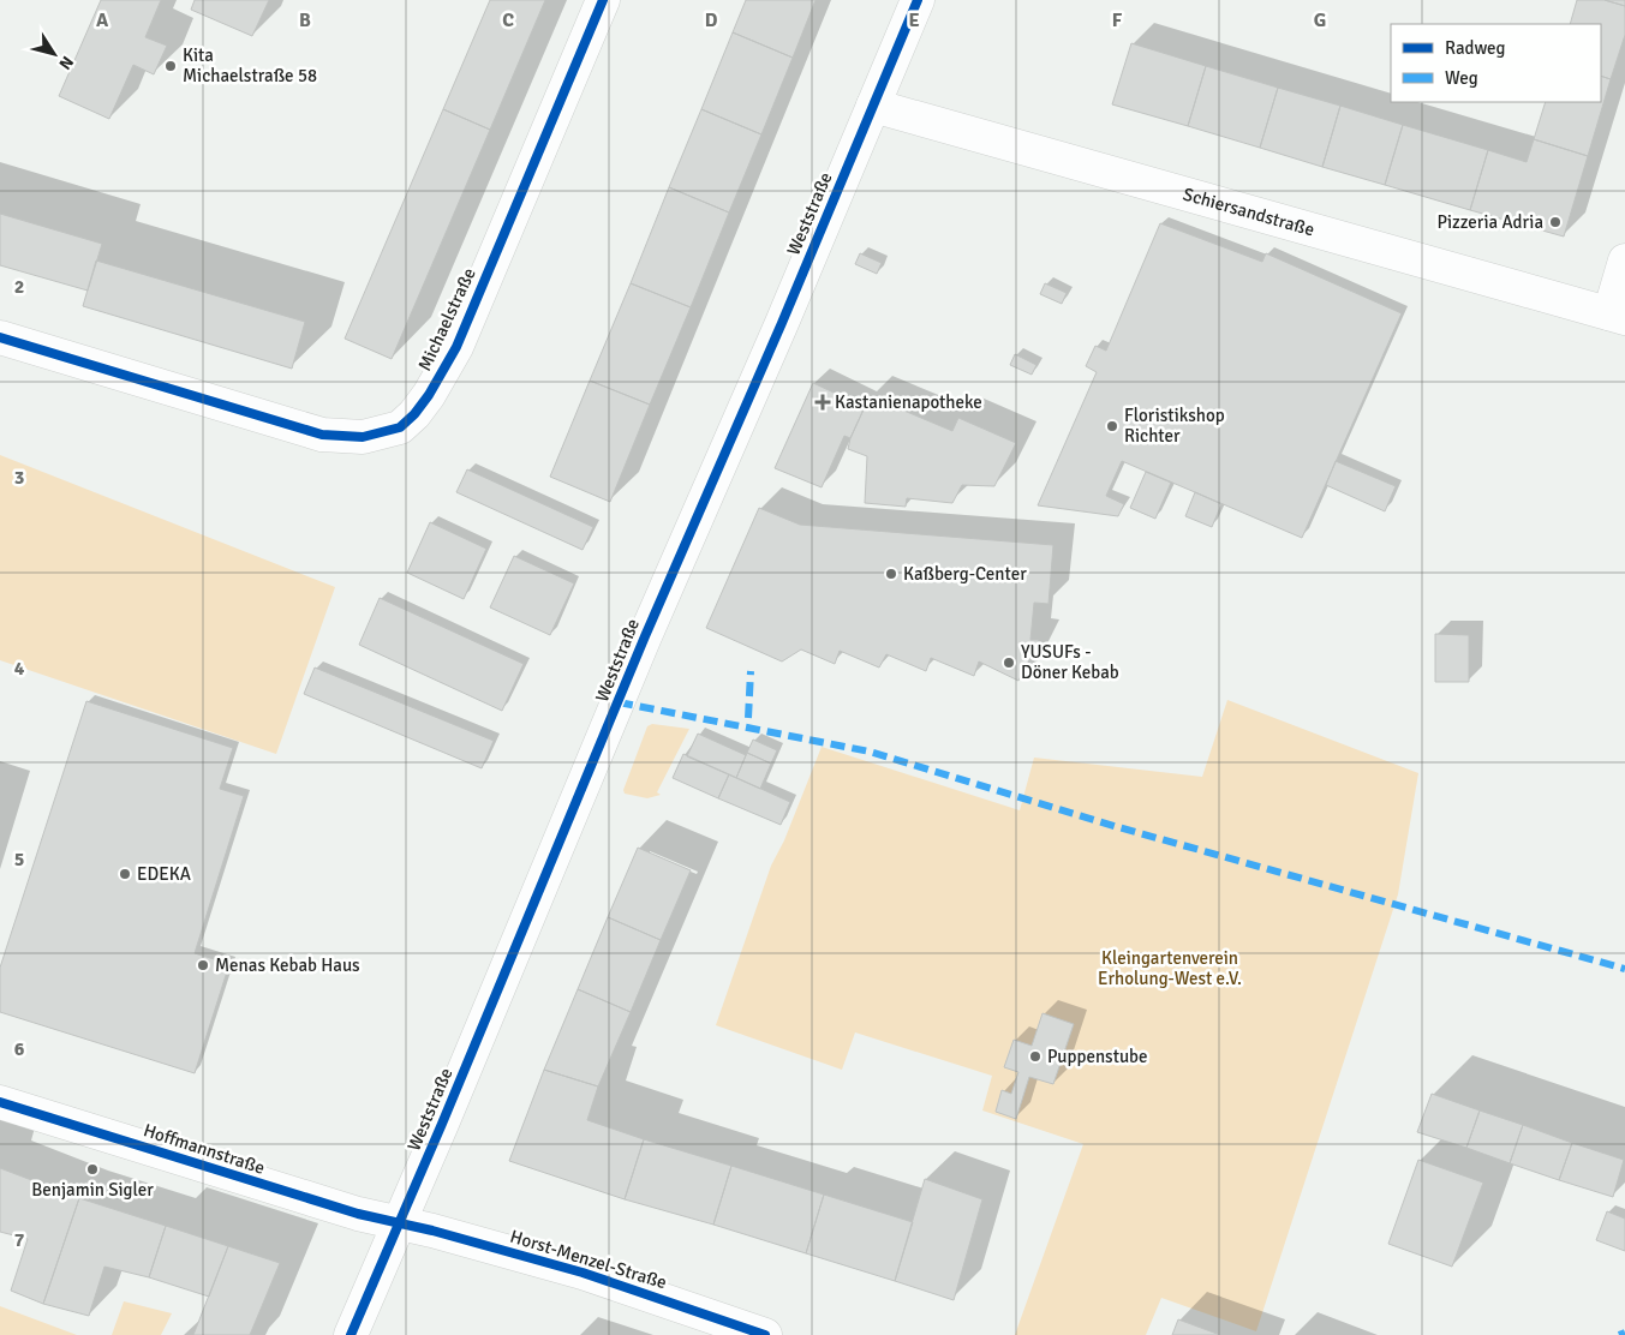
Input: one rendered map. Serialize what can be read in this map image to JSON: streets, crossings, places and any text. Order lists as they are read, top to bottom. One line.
{"streets":{"street":["Schiersandstraße","Weststraße","Michaelstraße","Hoffmannstraße","Horst-Menzel-Straße"]},"crossings":[["Schiersandstraße","Weststraße"],["Weststraße","Hoffmannstraße"],["Weststraße","Horst-Menzel-Straße"],["Hoffmannstraße","Horst-Menzel-Straße"]],"parks":["Kleingartenverein Erholung-West e.V."],"places":{"other":["Kita Michaelstraße 58","Pizzeria Adria","Floristikshop Richter","Kaßberg-Center","YUSUFs - Döner Kebab","EDEKA","Menas Kebab Haus","Puppenstube","Benjamin Sigler"],"health":["Kastanienapotheke"]},"legend":["Radweg","Weg"],"north":"bottom right","grid":{"columns":["A","B","C","D","E","F","G"],"rows":["2","3","4","5","6","7"]}}
